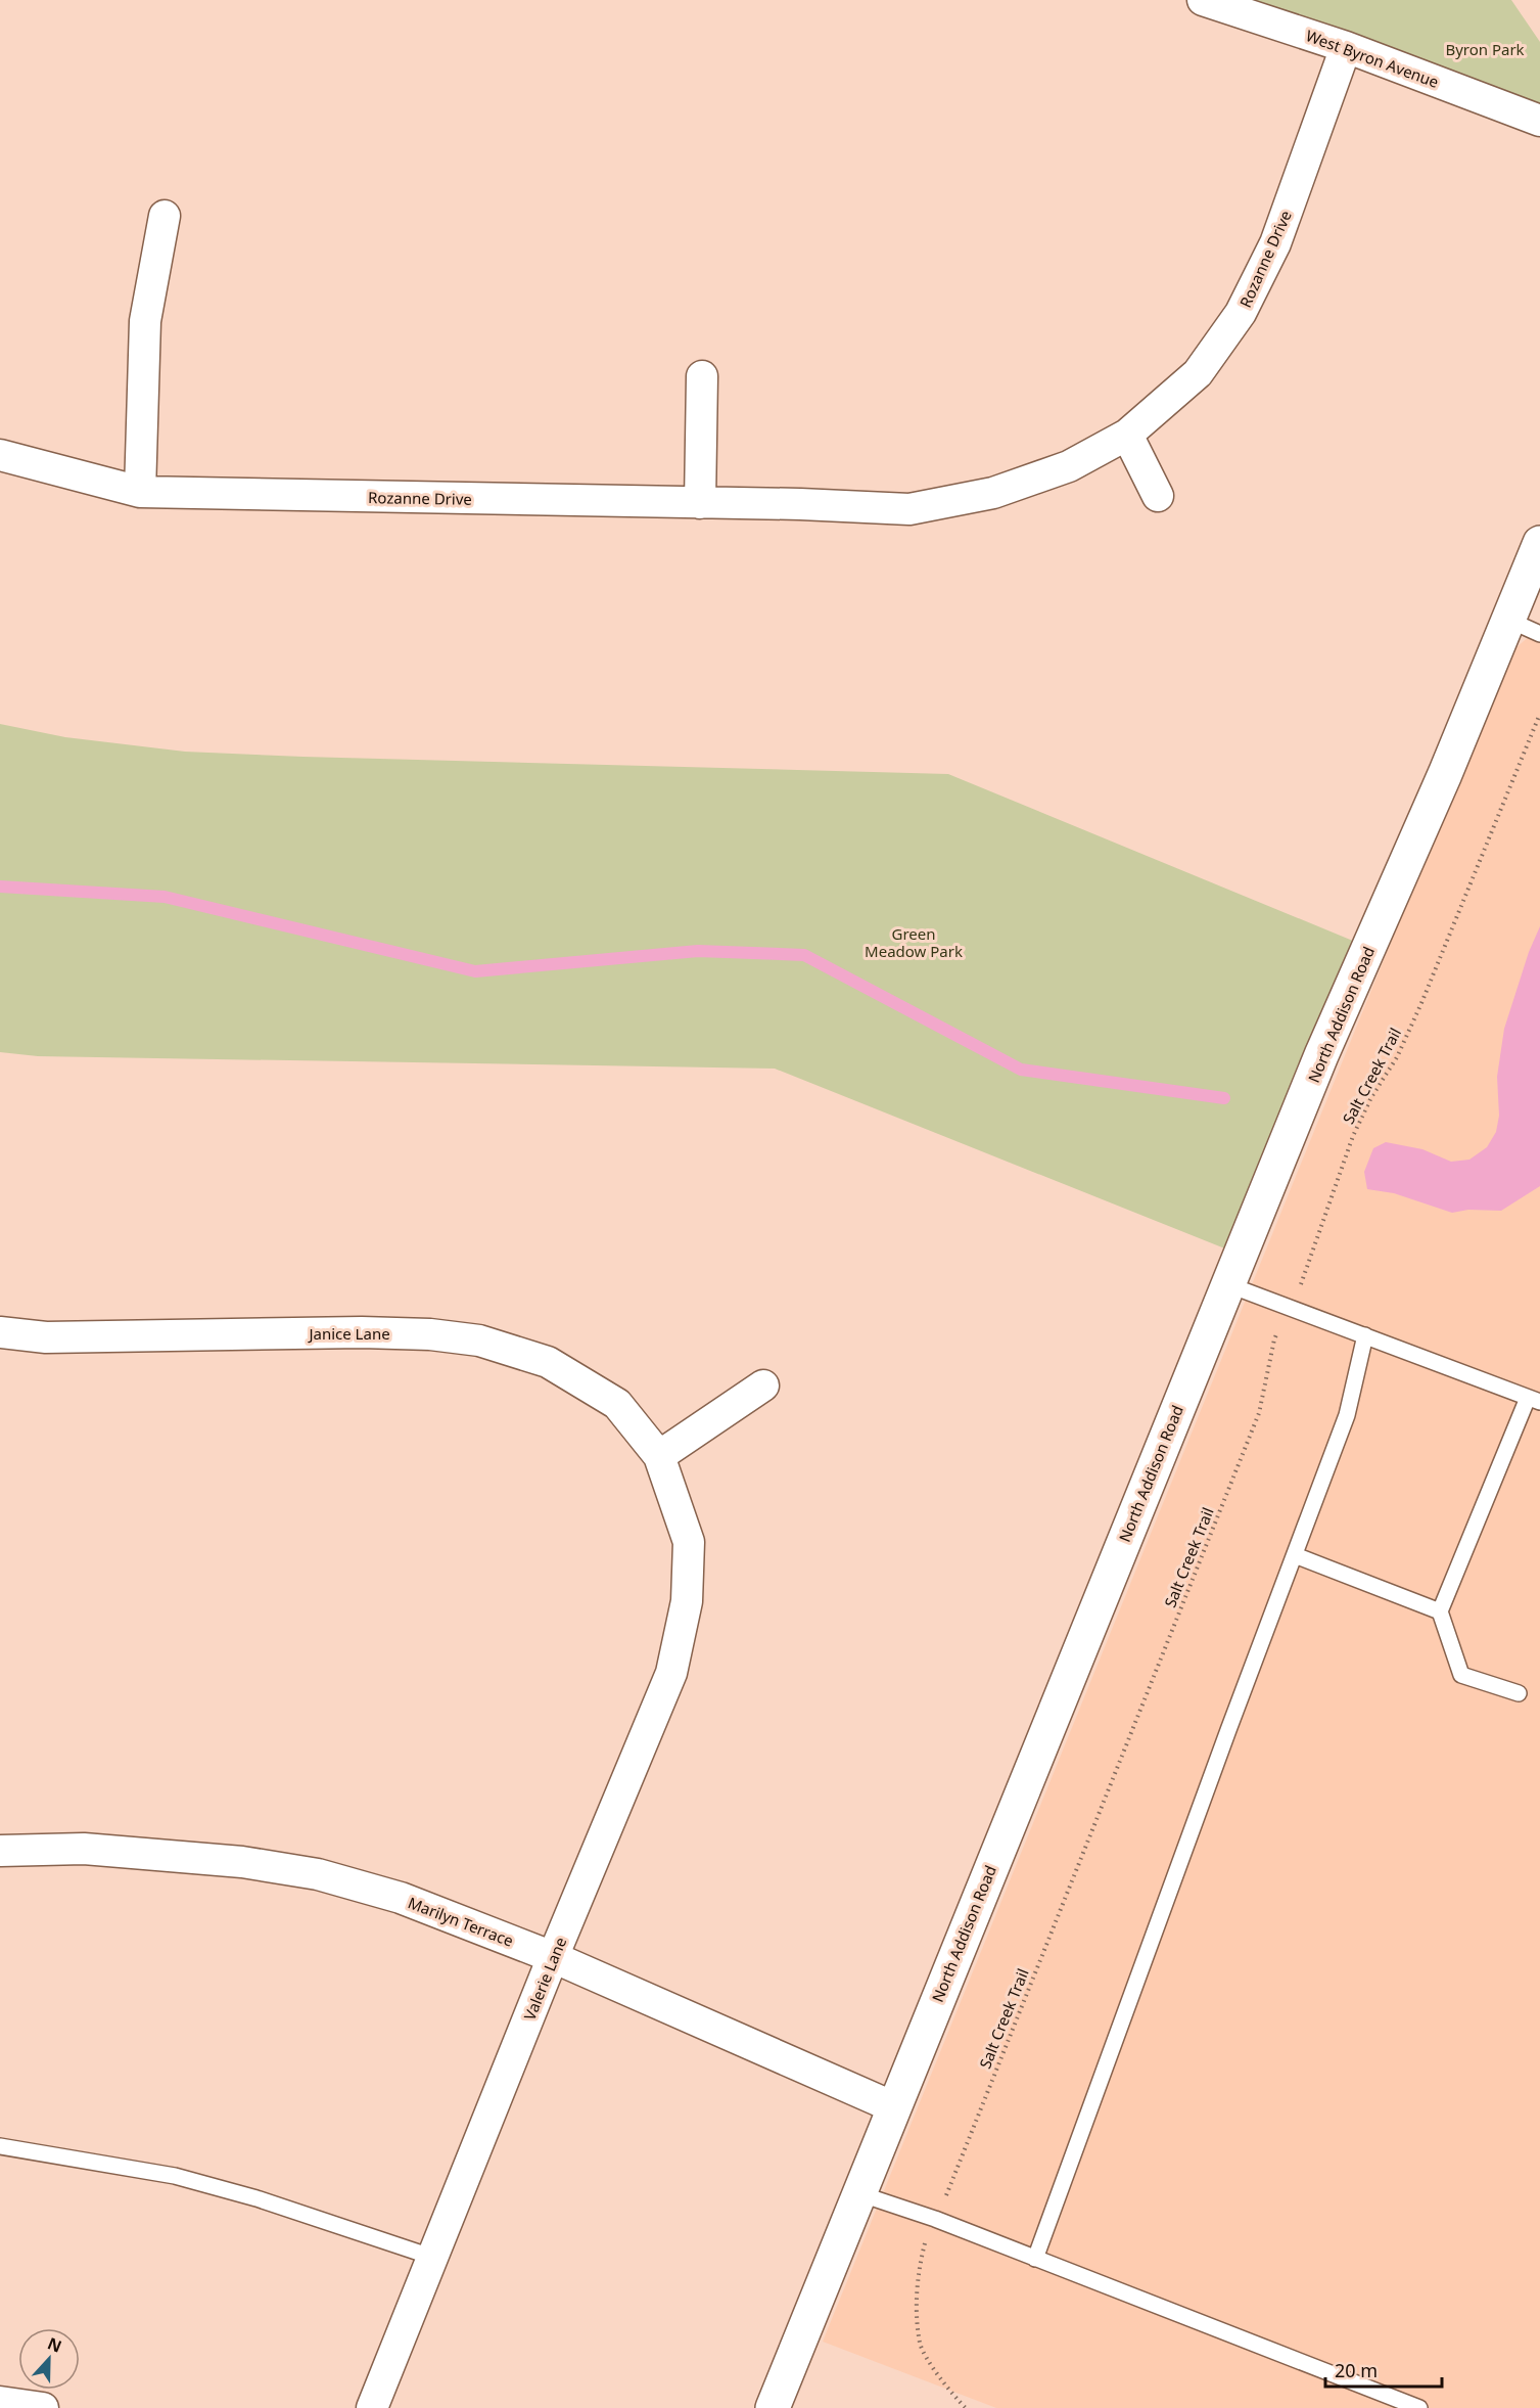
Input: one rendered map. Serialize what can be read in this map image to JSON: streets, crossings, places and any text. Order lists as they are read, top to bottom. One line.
{"streets":{"street":["West Byron Avenue","Rozanne Drive","North Addison Road","Janice Lane","Marilyn Terrace","Valerie Lane"],"path":["Salt Creek Trail"]},"crossings":[["West Byron Avenue","Rozanne Drive"],["North Addison Road","Marilyn Terrace"],["Janice Lane","Valerie Lane"],["Marilyn Terrace","Valerie Lane"]],"parks":["Byron Park","Green Meadow Park"],"scale_bar":"20 m","north":"top"}
